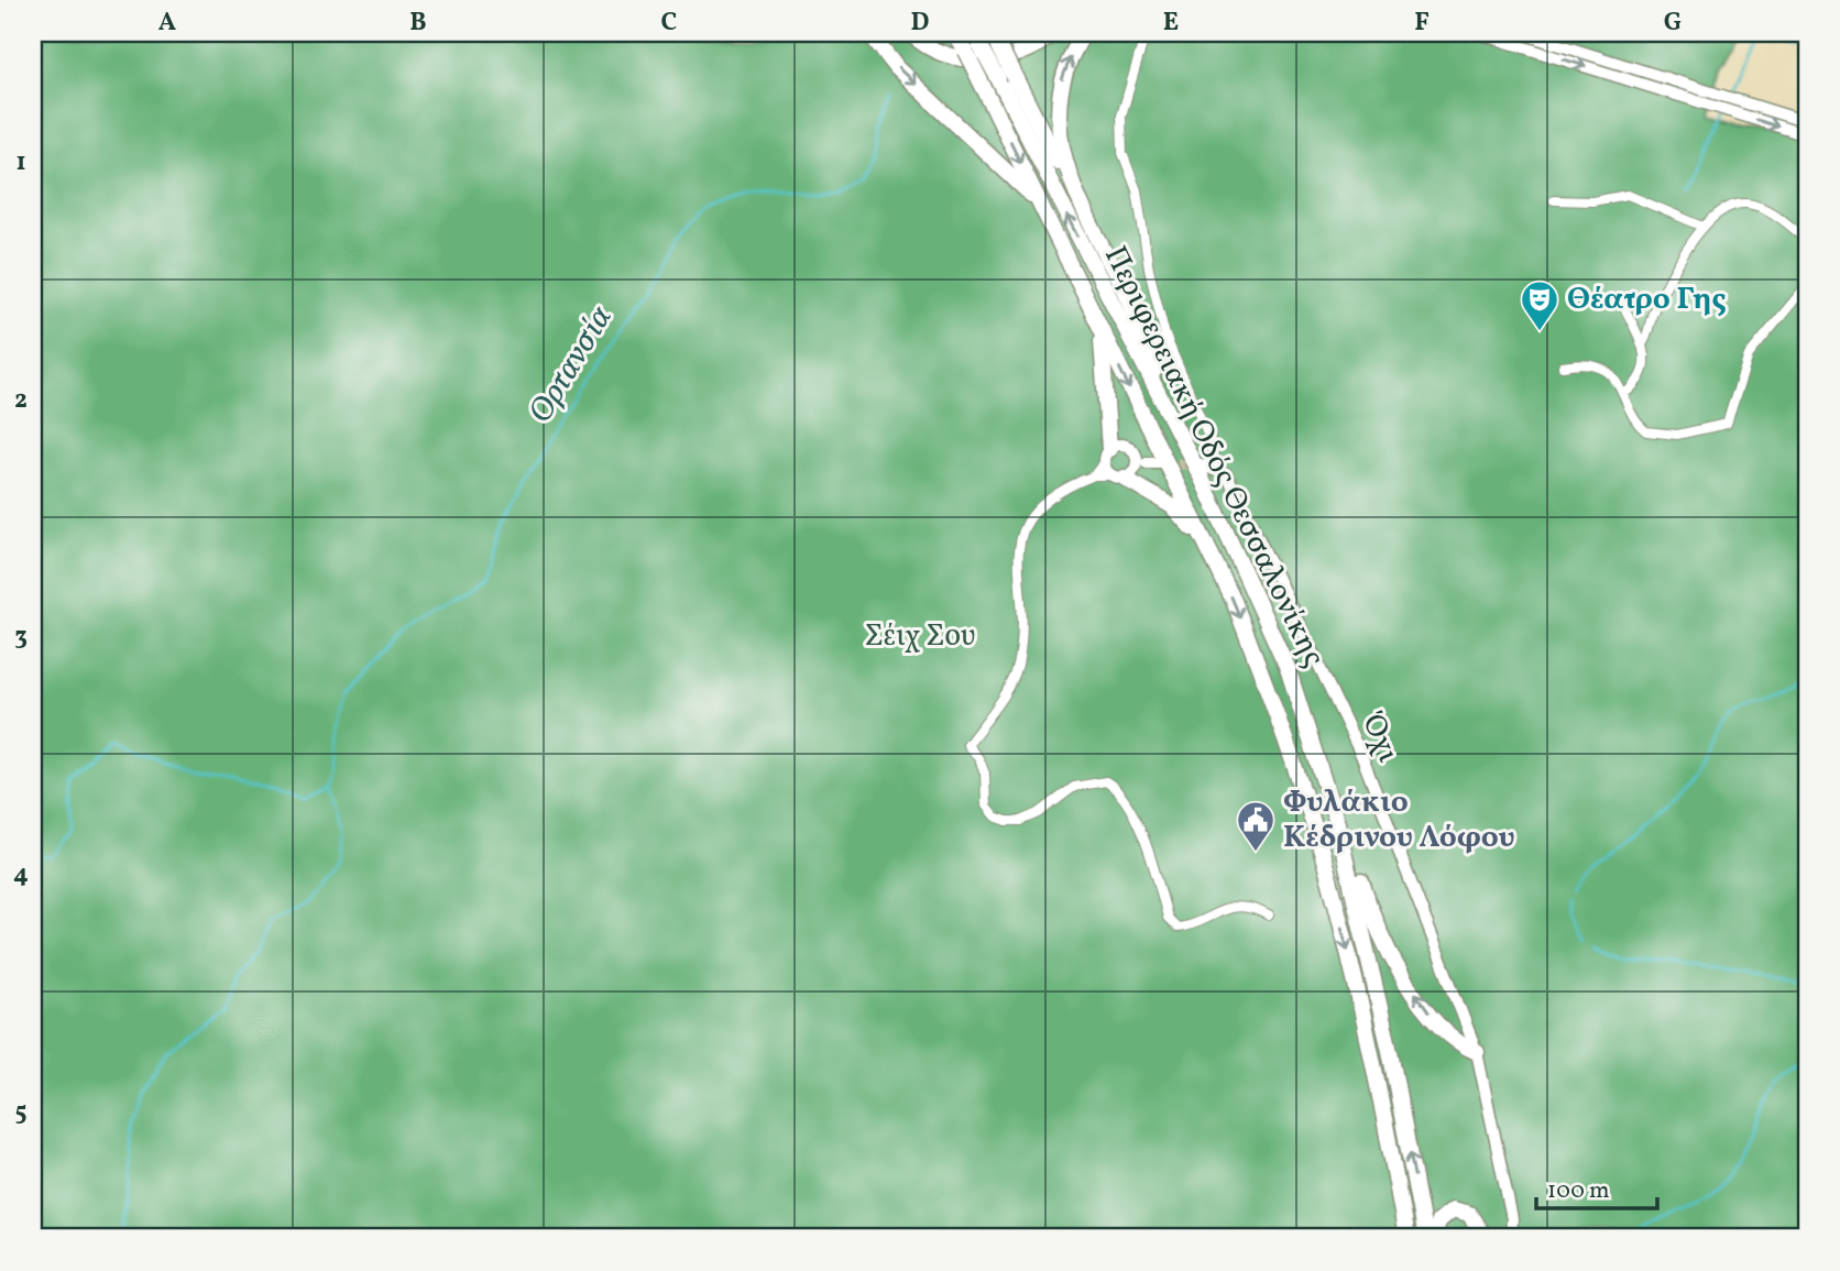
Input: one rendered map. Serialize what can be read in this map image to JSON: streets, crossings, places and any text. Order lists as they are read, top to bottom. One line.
{"streets":{"highway":["Περιφερειακή Οδός Θεσσαλονίκης"],"main road":["Όχι"]},"water":["Ορτανσία"],"parks":["Σέιχ Σου"],"places":{"theatre":["Θέατρο Γης"],"public building":["Φυλάκιο Κέδρινου Λόφου"]},"scale_bar":"100 m","grid":{"columns":["A","B","C","D","E","F","G"],"rows":["1","2","3","4","5"]}}
